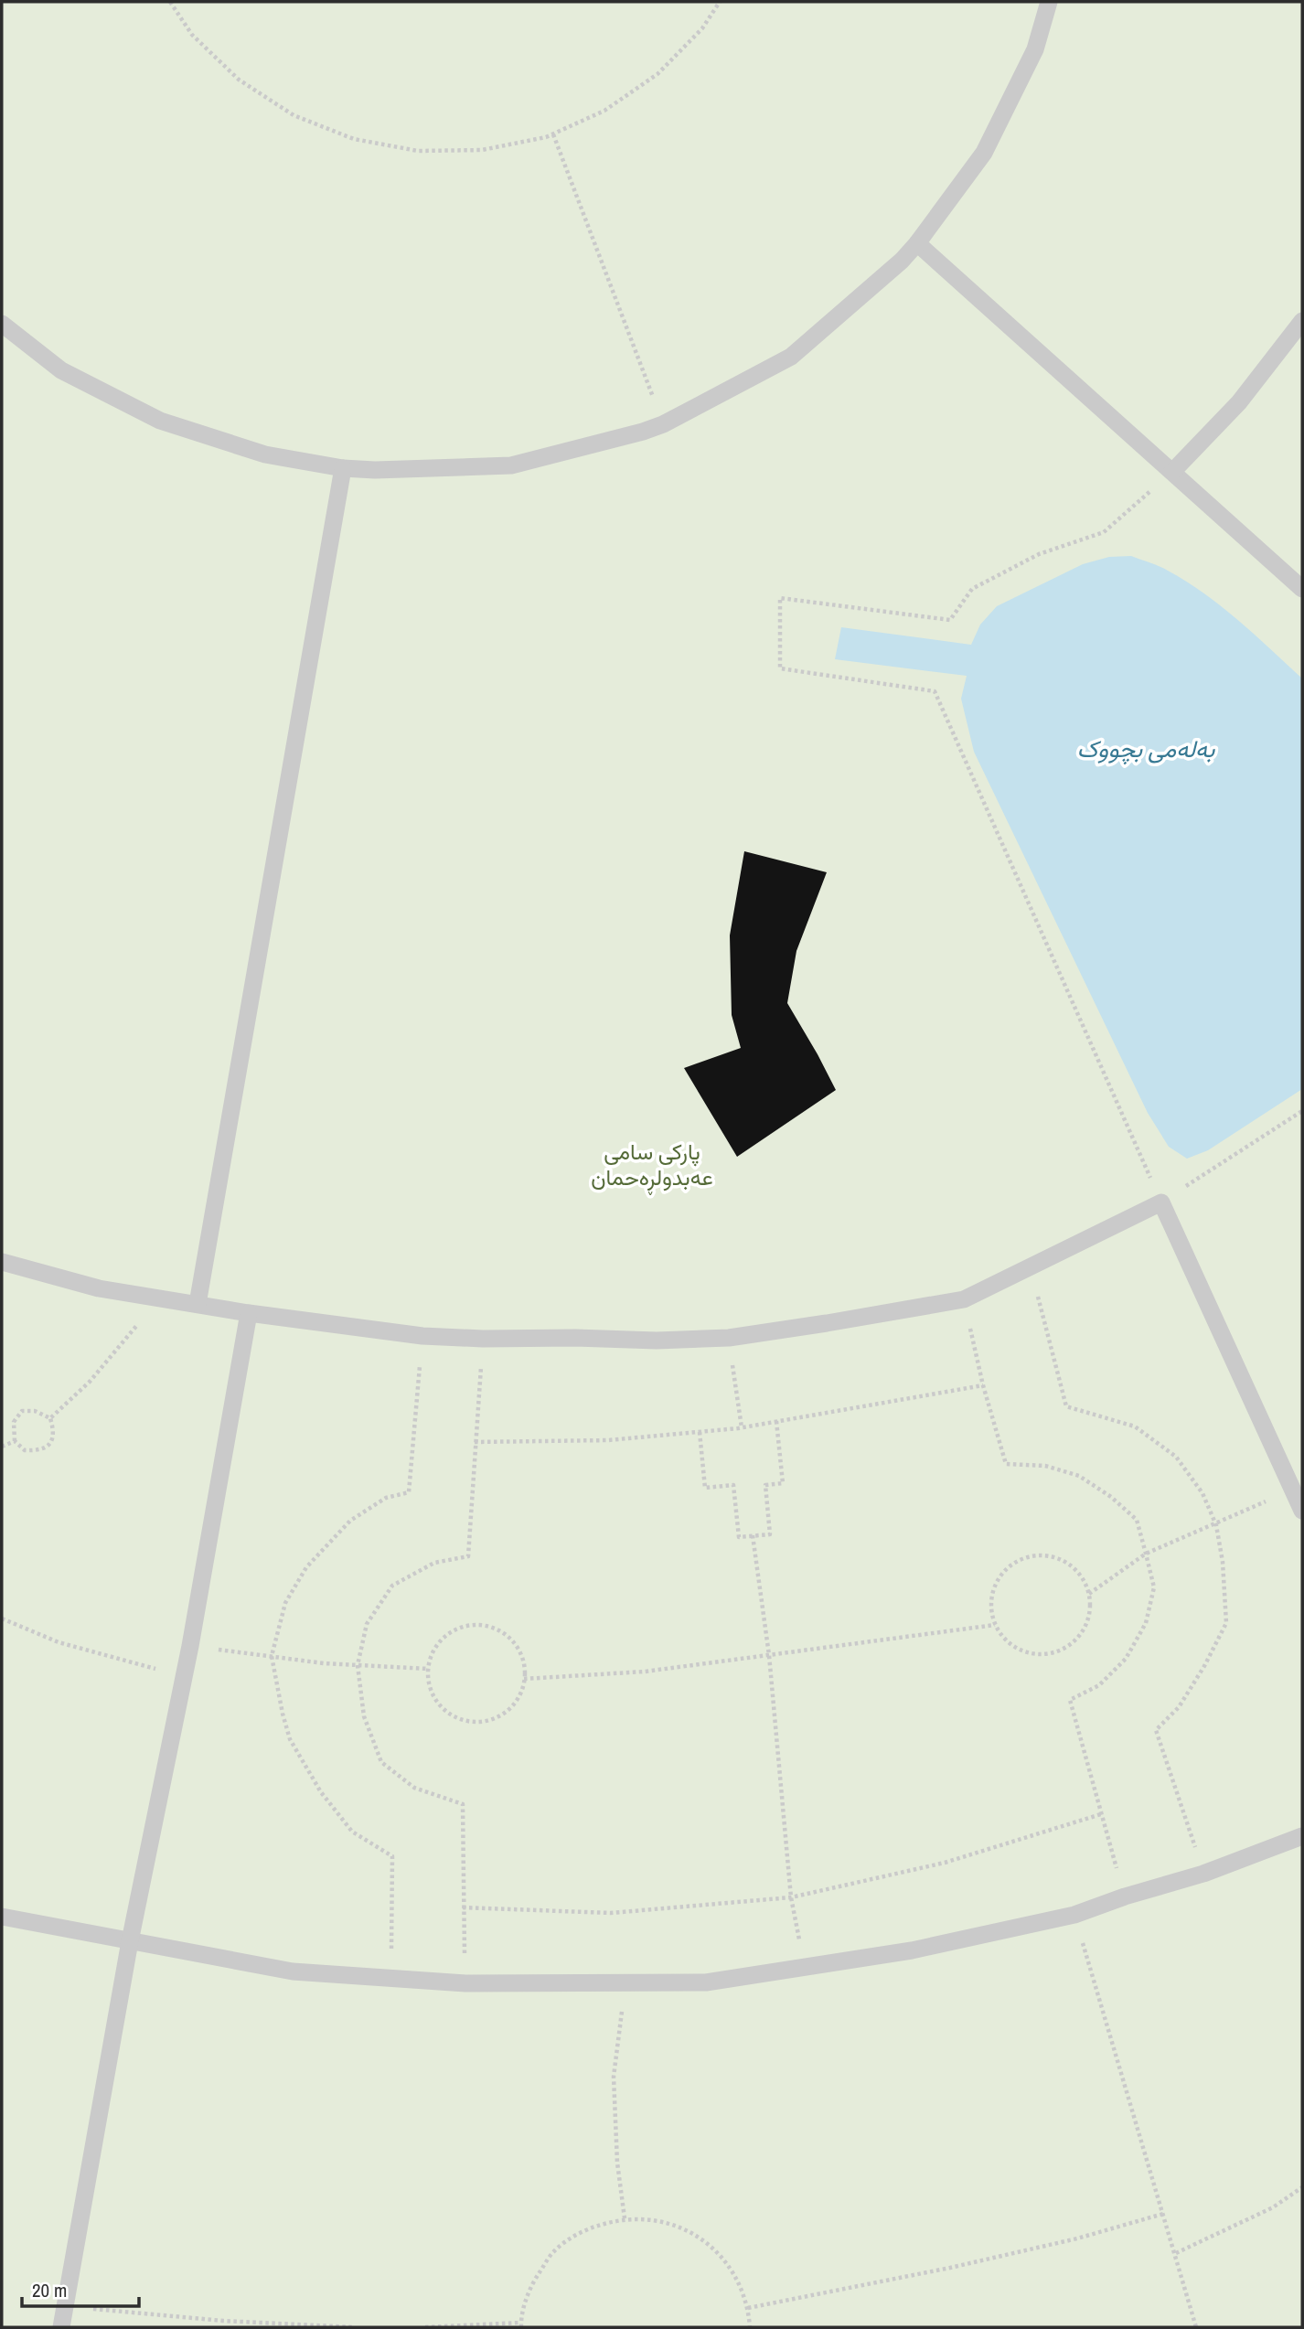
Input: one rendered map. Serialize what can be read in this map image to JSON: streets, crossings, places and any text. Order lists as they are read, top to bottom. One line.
{"water":["بەلەمی بچووک"],"parks":["پارکی سامی عەبدولڕەحمان"],"scale_bar":"20 m"}
